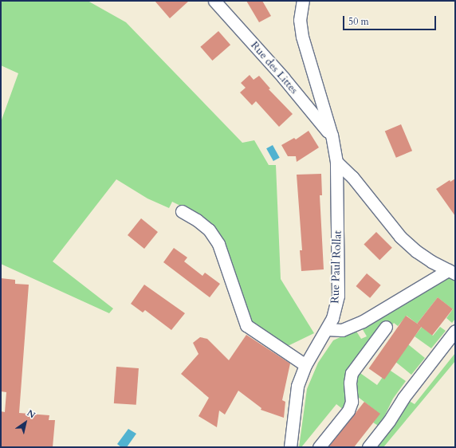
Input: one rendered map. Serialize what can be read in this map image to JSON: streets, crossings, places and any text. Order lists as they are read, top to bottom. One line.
{"streets":{"street":["Rue des Littes","Rue Paul Rollat"]},"crossings":[["Rue des Littes","Rue Paul Rollat"]],"scale_bar":"50 m","north":"top right"}
